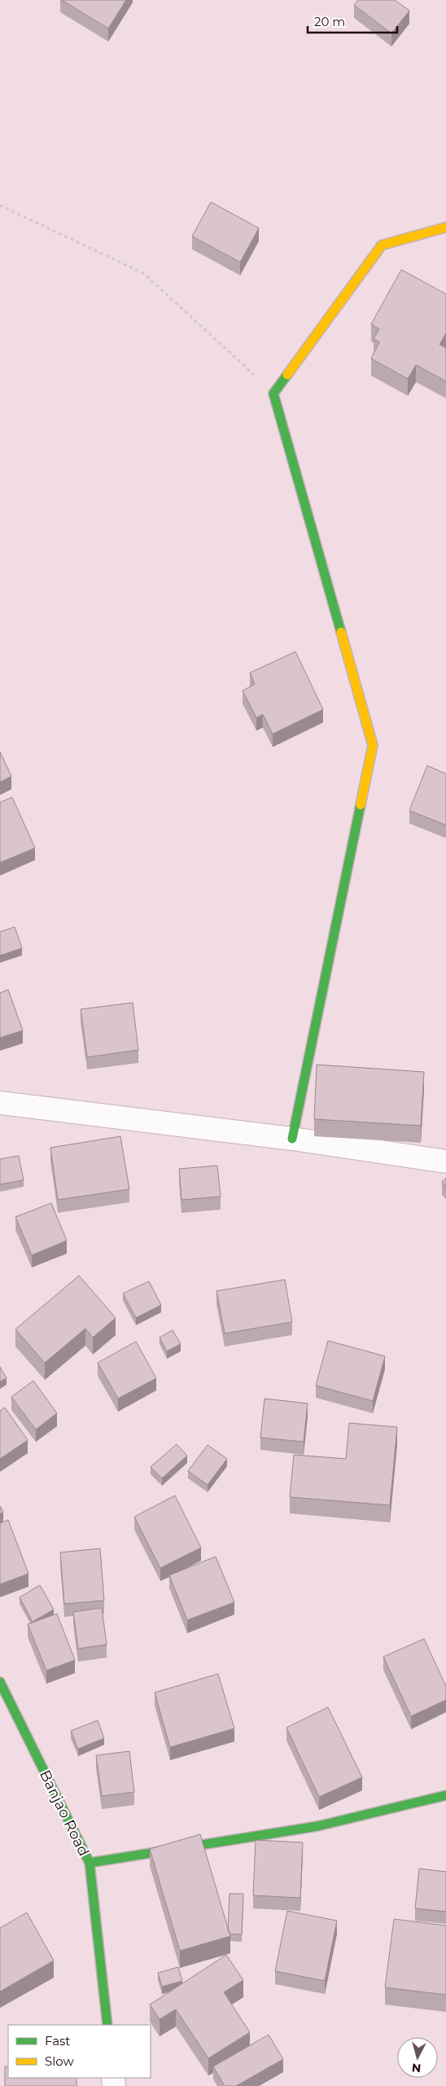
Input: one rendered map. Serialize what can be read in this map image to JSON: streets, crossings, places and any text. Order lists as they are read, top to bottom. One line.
{"streets":{"street":["Banjao Road"]},"legend":["Fast","Slow"],"scale_bar":"20 m","north":"bottom"}
